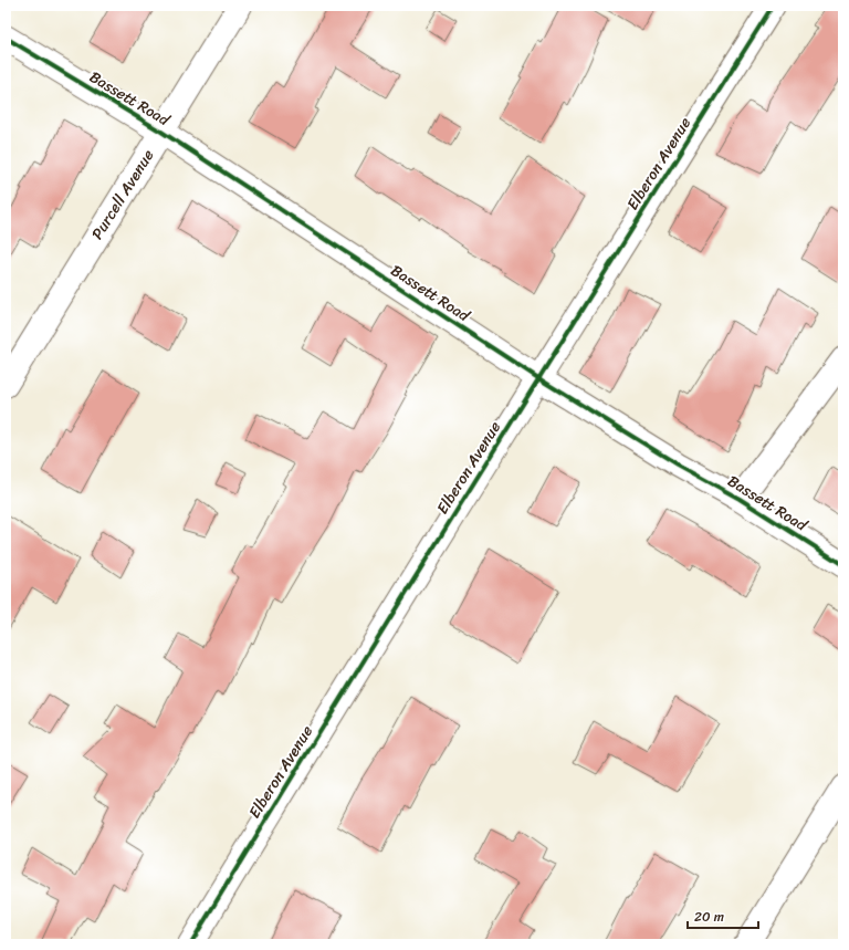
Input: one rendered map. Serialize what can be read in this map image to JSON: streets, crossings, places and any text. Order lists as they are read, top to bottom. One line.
{"streets":{"street":["Bassett Road","Elberon Avenue","Purcell Avenue"]},"crossings":[["Bassett Road","Elberon Avenue"],["Bassett Road","Purcell Avenue"]],"scale_bar":"20 m"}
